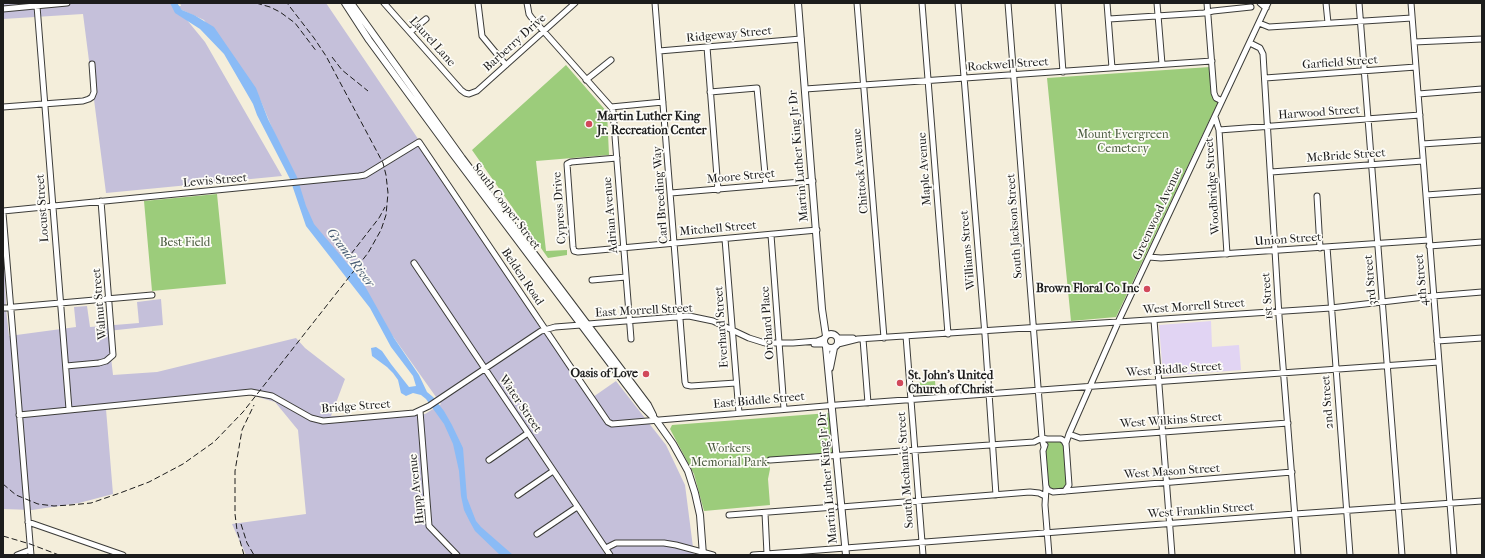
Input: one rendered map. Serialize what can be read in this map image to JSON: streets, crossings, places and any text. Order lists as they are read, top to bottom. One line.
{"streets":{"main road":["Martin Luther King Jr Dr","South Cooper Street"],"street":["Ridgeway Street","Laurel Lane","Barberry Drive","Garfield Street","Rockwell Street","Harwood Street","McBride Street","Maple Avenue","Chittock Avenue","Moore Street","Lewis Street","Woodbridge Street","Carl Breeding Way","Locust Street","Cypress Drive","Greenwood Avenue","Adrian Avenue","South Jackson Street","Mitchell Street","Union Street","Williams Street","Belden Road","3rd Street","4th Street","1st Street","Walnut Street","West Morrell Street","East Morrell Street","Orchard Place","Everhard Street","West Biddle Street","East Biddle Street","2nd Street","Water Street","Bridge Street","West Wilkins Street","South Mechanic Street","West Mason Street","Hupp Avenue","West Franklin Street"]},"crossings":[["Ridgeway Street","Martin Luther King Jr Dr"],["Ridgeway Street","Carl Breeding Way"],["Laurel Lane","Barberry Drive"],["Garfield Street","3rd Street"],["Garfield Street","4th Street"],["Garfield Street","1st Street"],["Rockwell Street","Martin Luther King Jr Dr"],["Rockwell Street","Maple Avenue"],["Rockwell Street","Chittock Avenue"],["Rockwell Street","South Jackson Street"],["Rockwell Street","Williams Street"],["Harwood Street","Woodbridge Street"],["Harwood Street","3rd Street"],["Harwood Street","4th Street"],["Harwood Street","1st Street"],["Martin Luther King Jr Dr","Moore Street"],["Martin Luther King Jr Dr","Mitchell Street"],["Martin Luther King Jr Dr","East Morrell Street"],["Martin Luther King Jr Dr","East Biddle Street"],["Martin Luther King Jr Dr","West Franklin Street"],["McBride Street","3rd Street"],["McBride Street","4th Street"],["McBride Street","1st Street"],["Maple Avenue","West Morrell Street"],["Moore Street","Carl Breeding Way"],["Lewis Street","Locust Street"],["Lewis Street","Belden Road"],["Lewis Street","Walnut Street"],["Woodbridge Street","Greenwood Avenue"],["Woodbridge Street","Union Street"],["Carl Breeding Way","Mitchell Street"],["Carl Breeding Way","East Morrell Street"],["Carl Breeding Way","Everhard Street"],["South Cooper Street","East Morrell Street"],["South Cooper Street","East Biddle Street"],["South Cooper Street","Bridge Street"],["Locust Street","Walnut Street"],["Locust Street","Bridge Street"],["Cypress Drive","Adrian Avenue"],["Cypress Drive","Mitchell Street"],["Greenwood Avenue","Union Street"],["Greenwood Avenue","1st Street"],["Greenwood Avenue","West Morrell Street"],["Greenwood Avenue","West Biddle Street"],["Greenwood Avenue","West Wilkins Street"],["Adrian Avenue","Mitchell Street"],["Adrian Avenue","East Morrell Street"],["South Jackson Street","West Morrell Street"],["South Jackson Street","West Biddle Street"],["South Jackson Street","West Mason Street"],["South Jackson Street","West Franklin Street"],["Mitchell Street","Orchard Place"],["Mitchell Street","Everhard Street"],["Union Street","3rd Street"],["Union Street","4th Street"],["Union Street","1st Street"],["Union Street","2nd Street"],["Williams Street","West Morrell Street"],["Williams Street","West Biddle Street"],["Belden Road","East Biddle Street"],["Belden Road","Bridge Street"],["3rd Street","West Morrell Street"],["3rd Street","West Biddle Street"],["3rd Street","West Franklin Street"],["4th Street","West Morrell Street"],["4th Street","West Biddle Street"],["4th Street","West Franklin Street"],["1st Street","West Morrell Street"],["1st Street","West Biddle Street"],["1st Street","West Wilkins Street"],["1st Street","West Mason Street"],["1st Street","West Franklin Street"],["West Morrell Street","2nd Street"],["West Morrell Street","South Mechanic Street"],["East Morrell Street","Orchard Place"],["East Morrell Street","Everhard Street"],["Orchard Place","East Biddle Street"],["Everhard Street","East Biddle Street"],["West Biddle Street","East Biddle Street"],["West Biddle Street","2nd Street"],["West Biddle Street","South Mechanic Street"],["East Biddle Street","South Mechanic Street"],["2nd Street","West Franklin Street"],["Water Street","Bridge Street"],["Bridge Street","Hupp Avenue"],["South Mechanic Street","West Franklin Street"]],"water":["Grand River"],"parks":["Mount Evergreen Cemetery","Best Field","Workers Memorial Park"],"places":["Martin Luther King Jr. Recreation Center","Brown Floral Co Inc","Oasis of Love","St. John's United Church of Christ"]}
